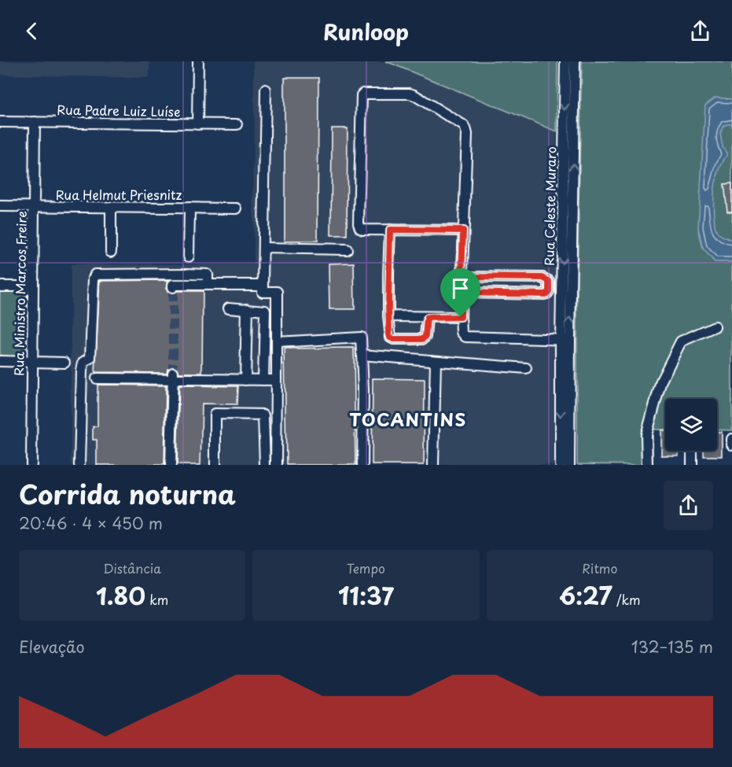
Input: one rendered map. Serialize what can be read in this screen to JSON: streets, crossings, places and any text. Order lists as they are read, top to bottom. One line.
{"streets":{"street":["Rua Padre Luiz Luíse","Rua Helmut Priesnitz","Rua Celeste Muraro","Rua Ministro Marcos Freire"]},"crossings":[["Rua Padre Luiz Luíse","Rua Ministro Marcos Freire"],["Rua Helmut Priesnitz","Rua Ministro Marcos Freire"]],"districts":["TOCANTINS"],"page":{"header":"Runloop","heading":["Corrida noturna","20:46 · 4 × 450 m"],"stats":[["Distância","1.80 km"],["Tempo","11:37"],["Ritmo","6:27 /km"]],"chart":["Elevação","132–135 m"]}}
